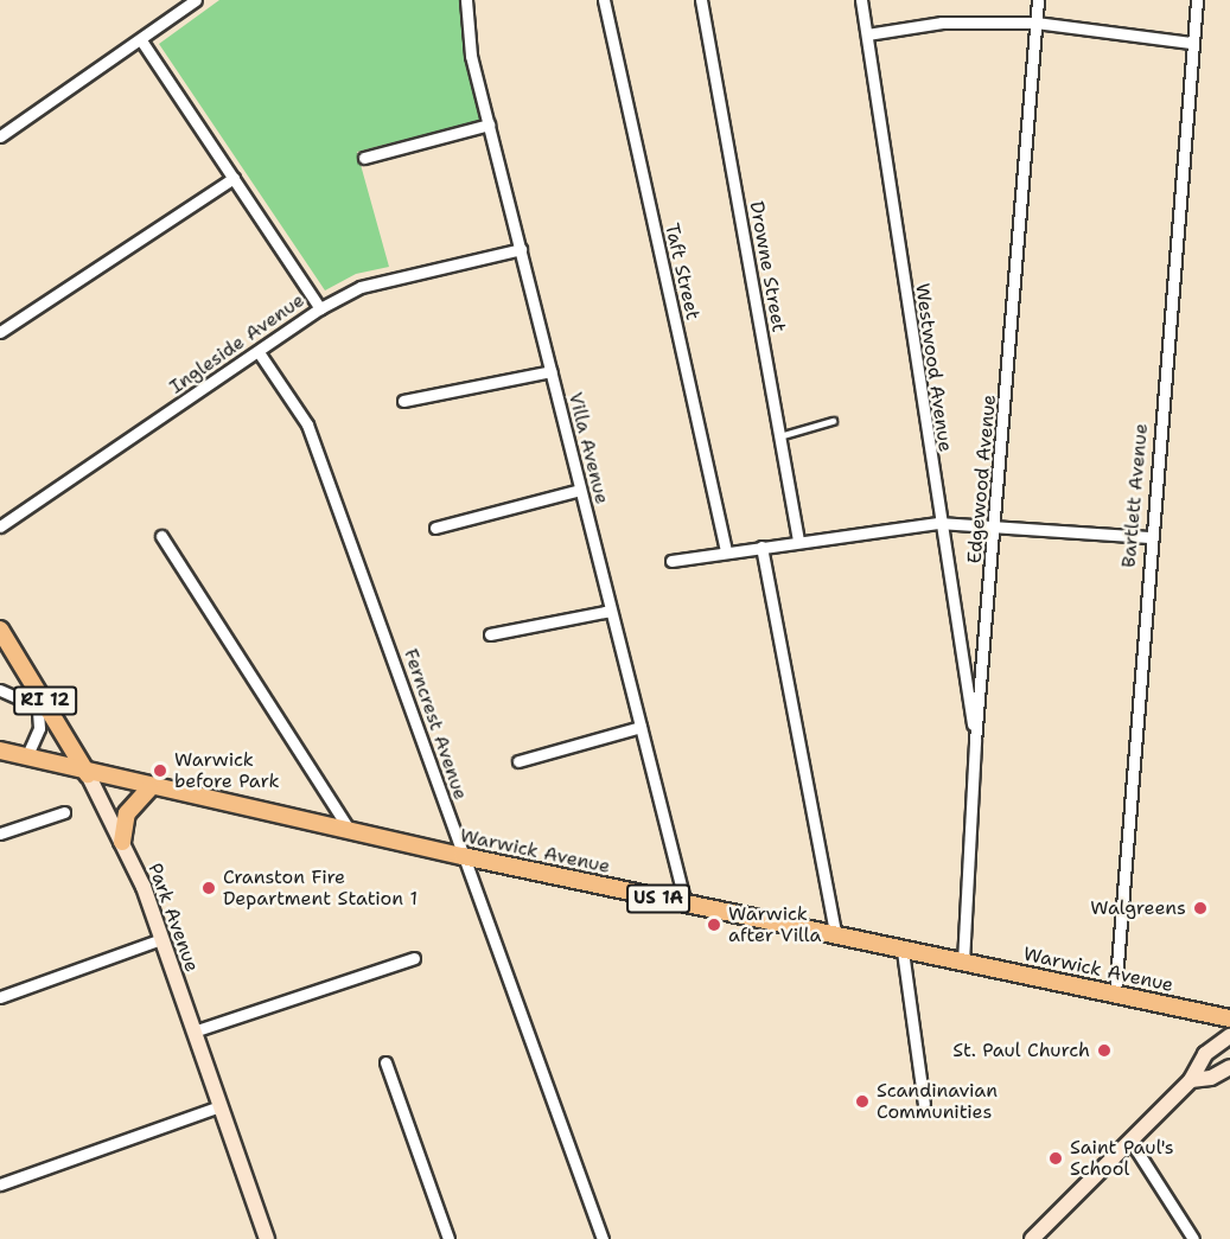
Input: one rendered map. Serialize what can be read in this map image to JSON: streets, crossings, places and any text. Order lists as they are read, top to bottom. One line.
{"streets":{"main road":["RI 12","Warwick Avenue","US 1A","Park Avenue"],"street":["Drowne Street","Taft Street","Ingleside Avenue","Westwood Avenue","Villa Avenue","Edgewood Avenue","Bartlett Avenue","Ferncrest Avenue"]},"crossings":[["Ingleside Avenue","Villa Avenue"],["Ingleside Avenue","Ferncrest Avenue"],["Westwood Avenue","Edgewood Avenue"],["Villa Avenue","Warwick Avenue"],["Edgewood Avenue","Warwick Avenue"],["Bartlett Avenue","Warwick Avenue"],["Ferncrest Avenue","Warwick Avenue"],["Warwick Avenue","Park Avenue"]],"places":["Warwick before Park","Cranston Fire Department Station 1","Walgreens","Warwick after Villa","St. Paul Church","Scandinavian Communities","Saint Paul's School"]}
